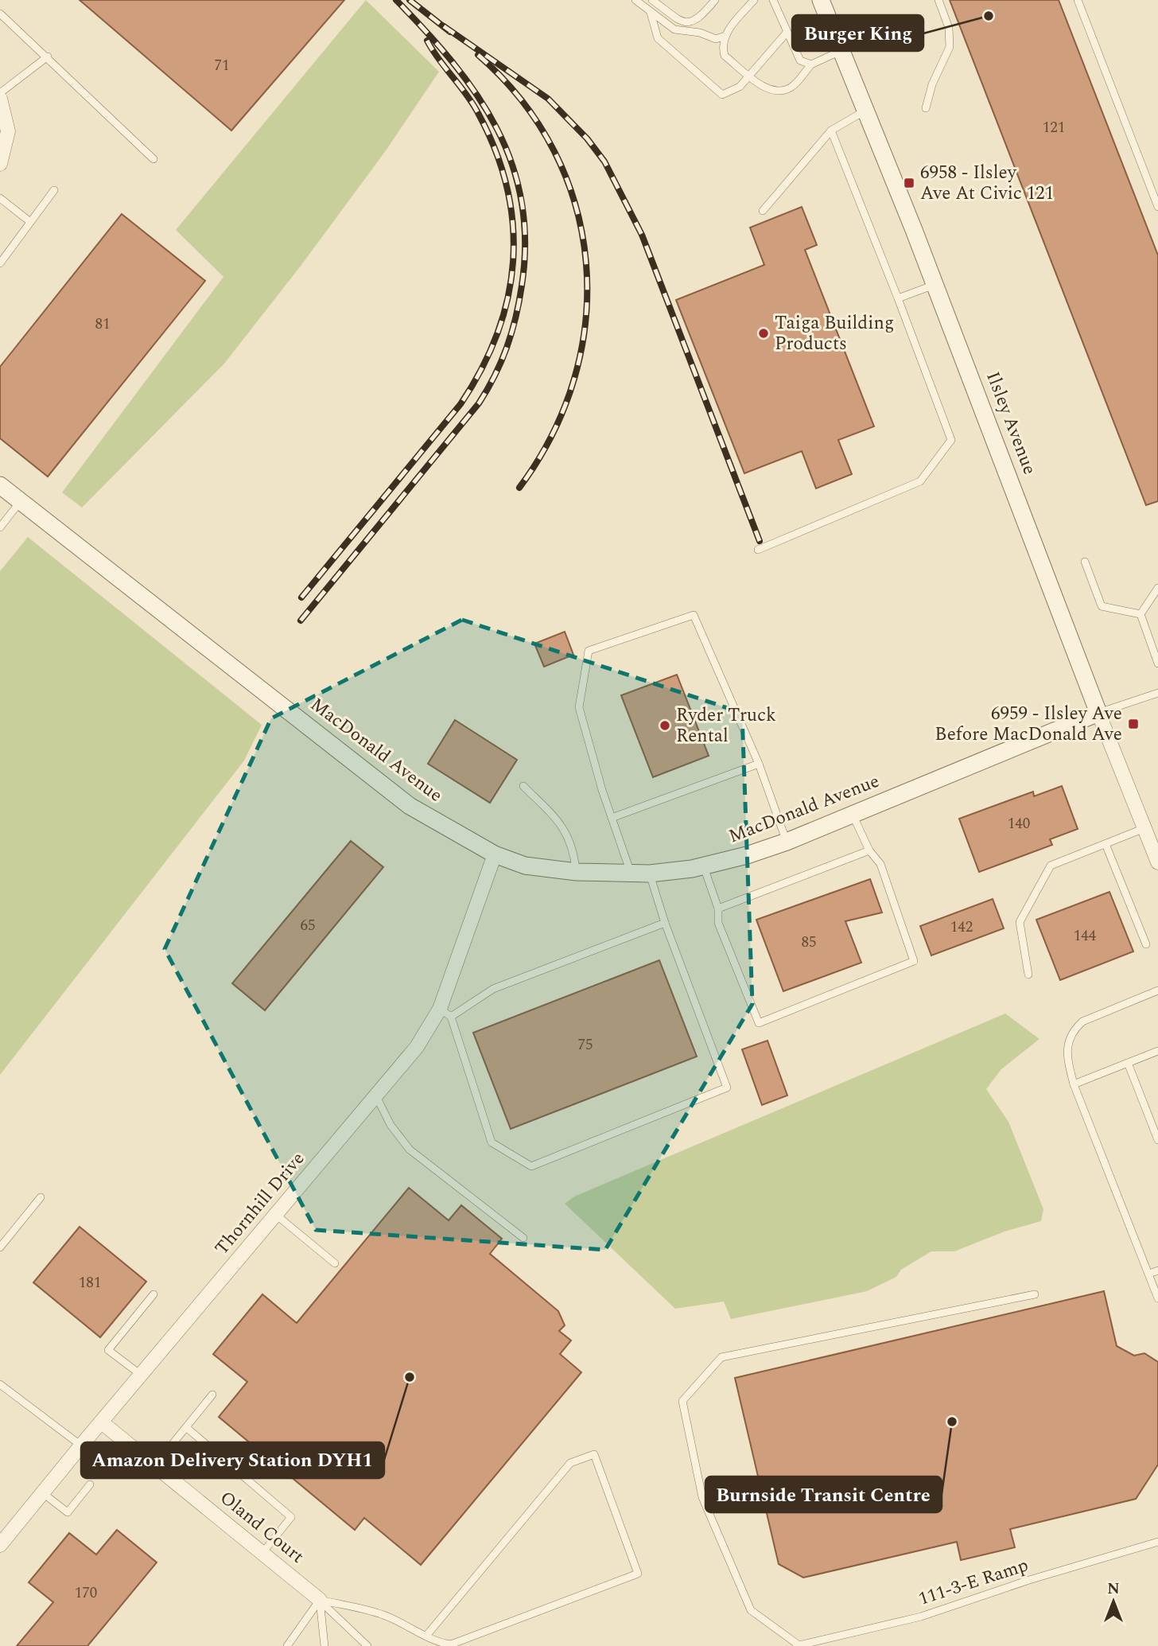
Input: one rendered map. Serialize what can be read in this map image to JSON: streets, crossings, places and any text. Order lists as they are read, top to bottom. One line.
{"streets":{"street":["Ilsley Avenue","MacDonald Avenue","Thornhill Drive","Oland Court"],"lane":["111-3-E Ramp"]},"crossings":[["Ilsley Avenue","MacDonald Avenue"],["MacDonald Avenue","Thornhill Drive"],["Thornhill Drive","Oland Court"]],"places":{"other":["Burger King","Taiga Building Products","Ryder Truck Rental","Amazon Delivery Station DYH1","Burnside Transit Centre"],"transit":["6958 - Ilsley Ave At Civic 121","6959 - Ilsley Ave Before MacDonald Ave"]},"house_numbers":["71","121","81","140","65","142","144","85","75","181","170"],"north":"top"}
